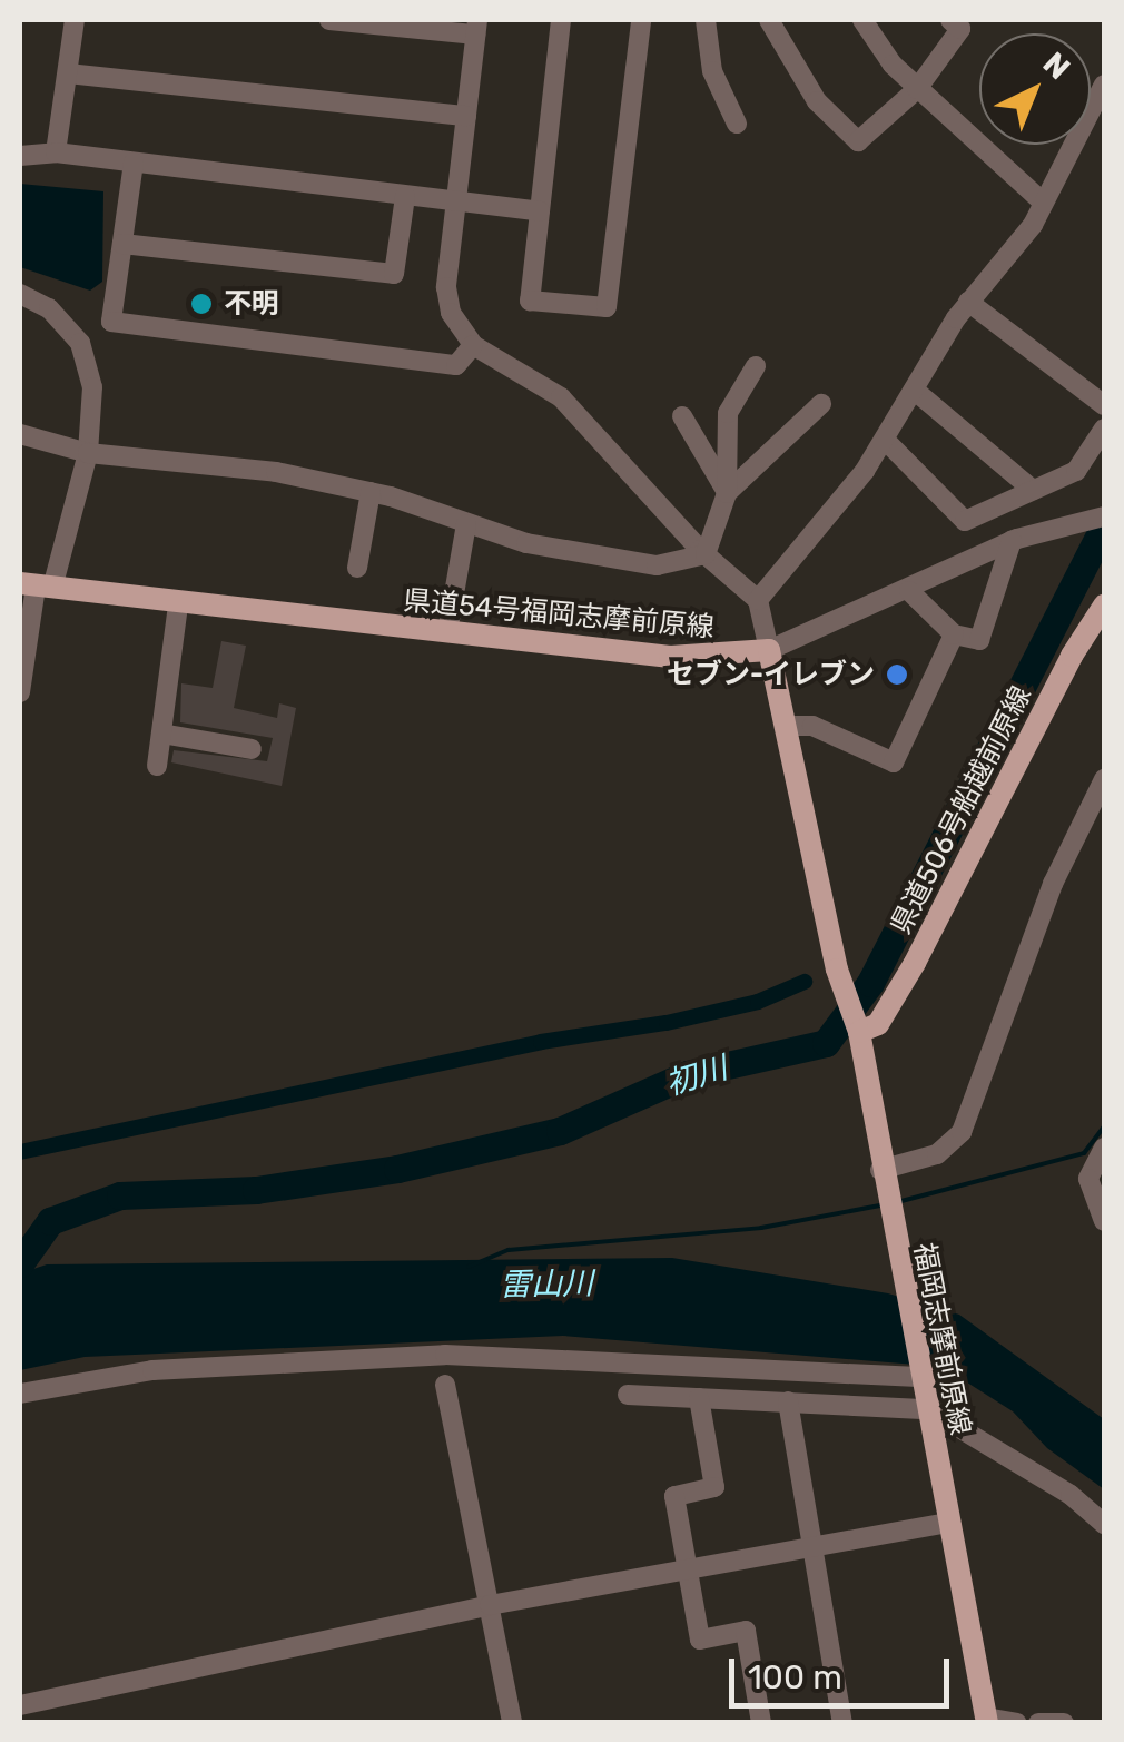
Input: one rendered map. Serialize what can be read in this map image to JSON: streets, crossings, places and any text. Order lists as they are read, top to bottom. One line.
{"streets":{"main road":["県道54号福岡志摩前原線","県道506号船越前原線","福岡志摩前原線"]},"crossings":[["県道506号船越前原線","福岡志摩前原線"]],"water":["初川","雷山川"],"places":["不明","セブン-イレブン"],"scale_bar":"100 m","north":"top right"}
